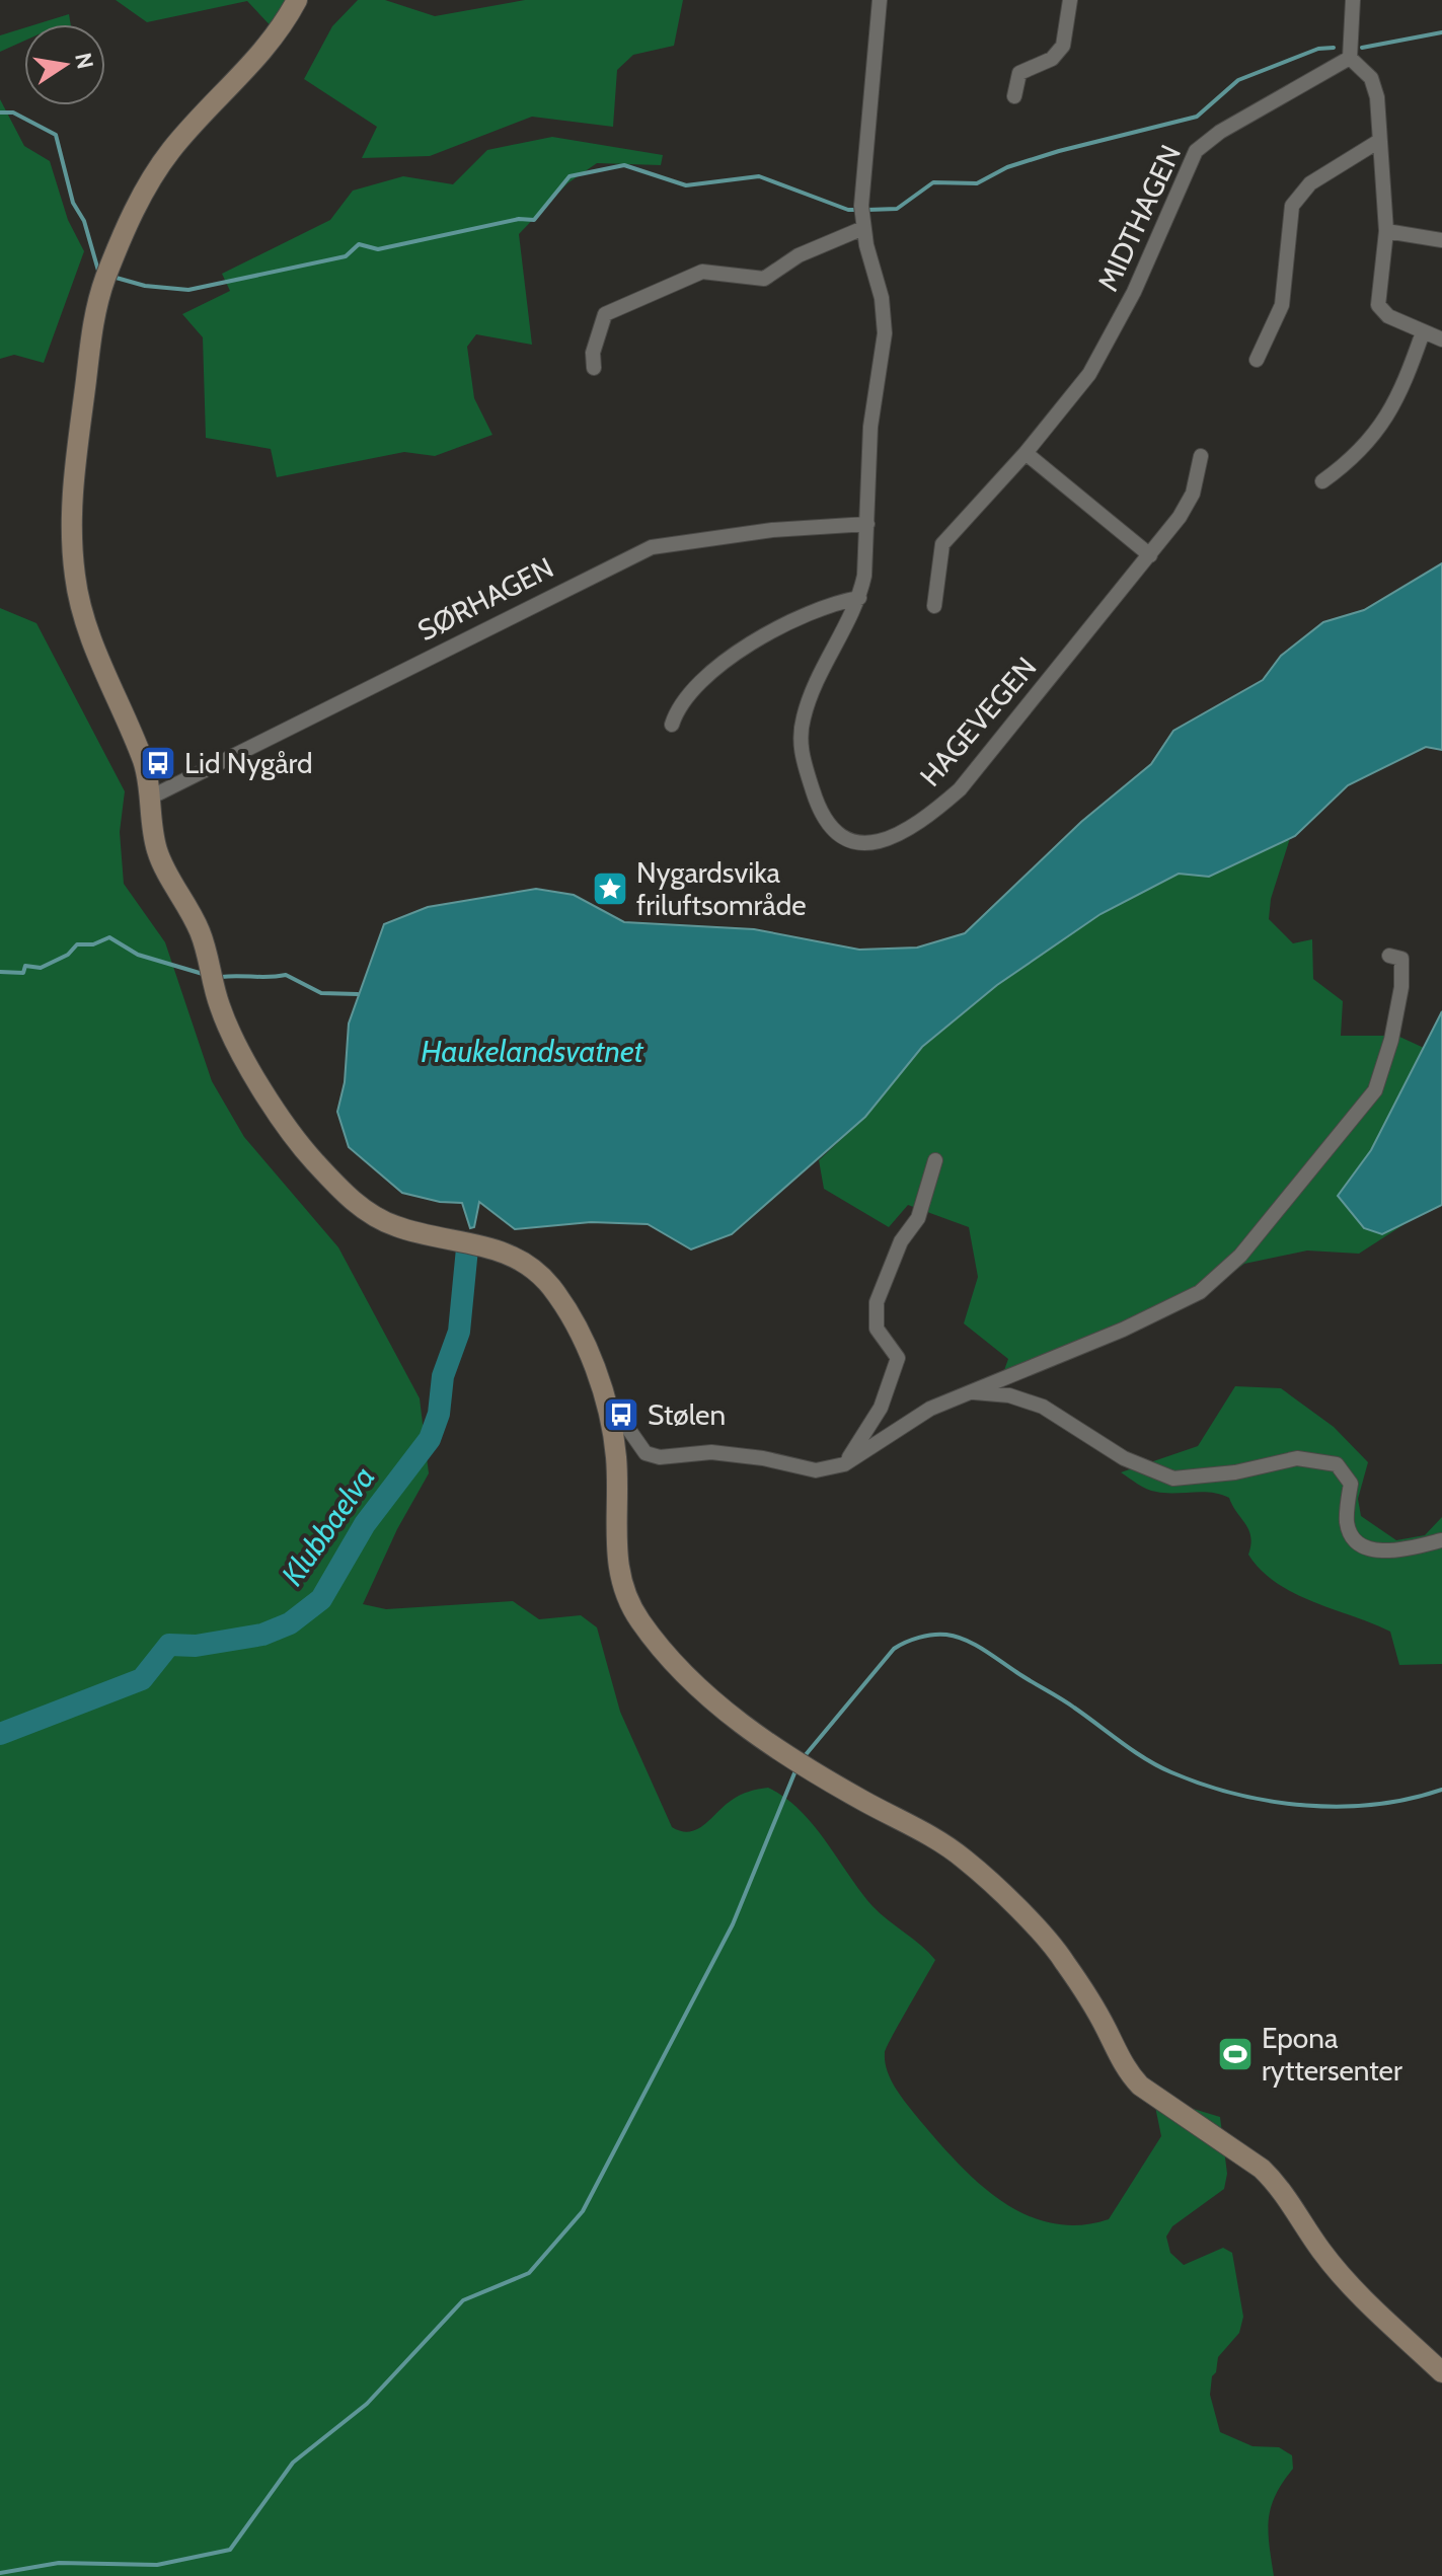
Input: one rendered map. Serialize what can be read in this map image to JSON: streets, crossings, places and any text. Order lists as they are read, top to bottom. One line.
{"streets":{"street":["MIDTHAGEN","SØRHAGEN","HAGEVEGEN"]},"crossings":[["SØRHAGEN","HAGEVEGEN"]],"water":["Haukelandsvatnet","Klubbaelva"],"places":{"bus stop":["Lid Nygård","Stølen"],"place":["Nygardsvika friluftsområde"],"sports":["Epona ryttersenter"]},"north":"right"}
